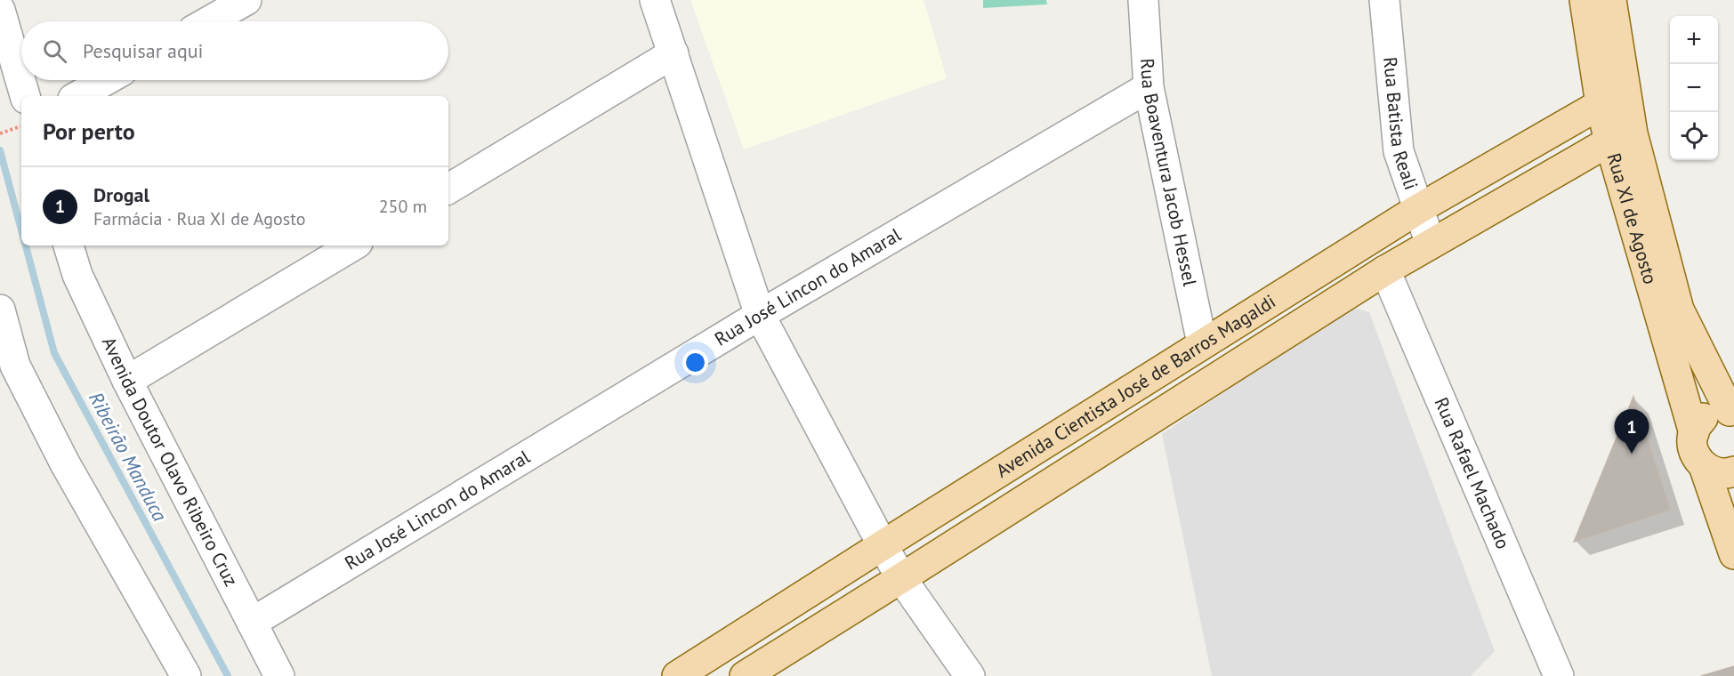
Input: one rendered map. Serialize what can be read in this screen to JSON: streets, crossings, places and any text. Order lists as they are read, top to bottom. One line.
{"streets":{"main road":["Rua XI de Agosto","Avenida Cientista José de Barros Magaldi"],"street":["Rua Batista Reali","Rua Boaventura Jacob Hessel","Rua José Lincon do Amaral","Avenida Doutor Olavo Ribeiro Cruz","Rua Rafael Machado"]},"crossings":[["Rua Batista Reali","Avenida Cientista José de Barros Magaldi"],["Rua Boaventura Jacob Hessel","Rua José Lincon do Amaral"],["Rua Boaventura Jacob Hessel","Avenida Cientista José de Barros Magaldi"],["Rua XI de Agosto","Avenida Cientista José de Barros Magaldi"],["Rua José Lincon do Amaral","Avenida Doutor Olavo Ribeiro Cruz"],["Avenida Cientista José de Barros Magaldi","Rua Rafael Machado"]],"water":["Ribeirão Manduca"],"page":{"map_buttons":["+","−"],"search":"Pesquisar aqui","heading":"Por perto","list":[{"mark":"1","name":"Drogal","note":"Farmácia · Rua XI de Agosto","value":"250 m"}],"pins":"1"}}
